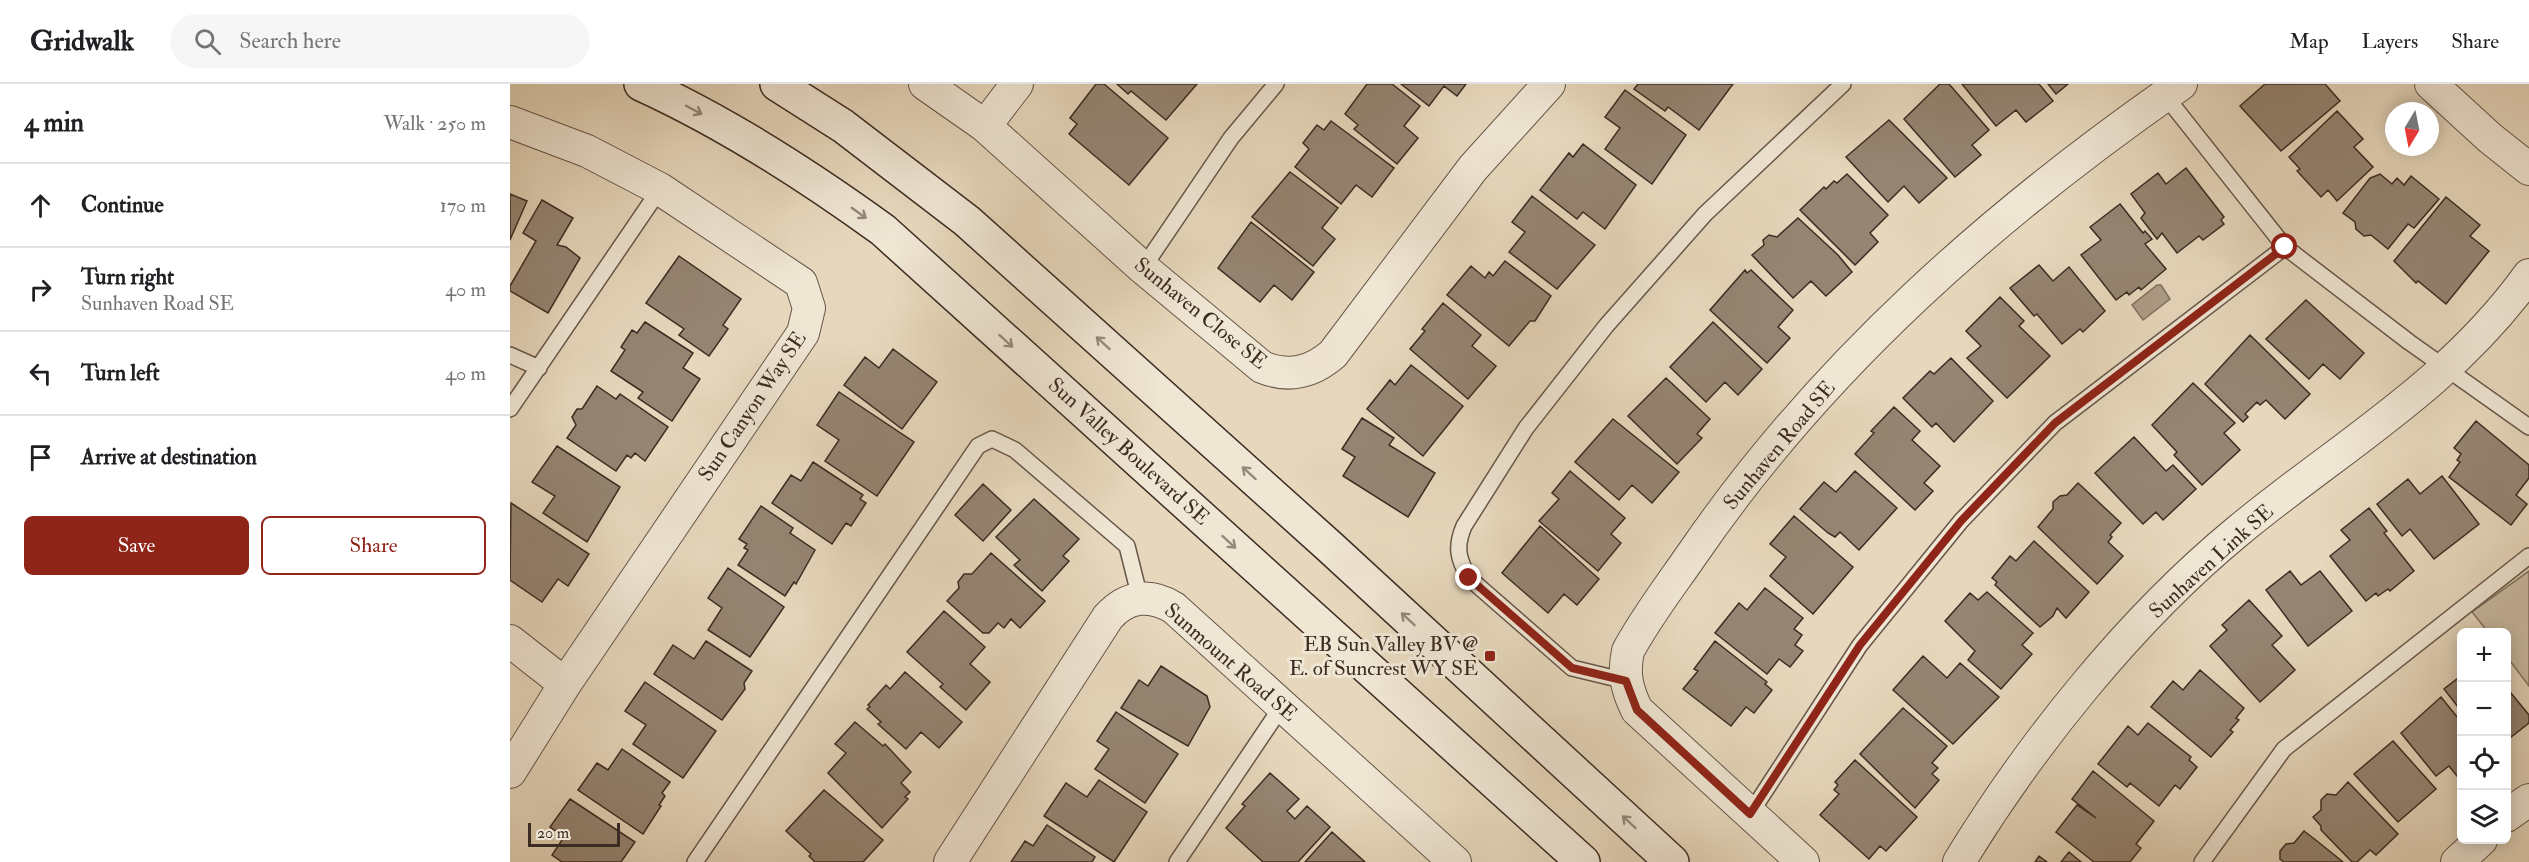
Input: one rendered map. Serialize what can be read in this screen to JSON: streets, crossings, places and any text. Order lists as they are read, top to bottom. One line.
{"streets":{"main road":["Sun Valley Boulevard SE"],"street":["Sunhaven Close SE","Sun Canyon Way SE","Sunhaven Road SE","Sunhaven Link SE","Sunmount Road SE"]},"places":{"transit":["EB Sun Valley BV @ E. of Suncrest WY SE"]},"scale_bar":"20 m","north":"bottom","page":{"header":"Gridwalk","search":"Search here","nav":["Map","Layers","Share"],"heading":["4 min","Walk · 250 m"],"list":[["Continue","170 m"],["Turn right","Sunhaven Road SE","40 m"],["Turn left","40 m"],"Arrive at destination"],"buttons":["Save","Share"],"map_buttons":["+","−"],"scale":"20 m"}}
